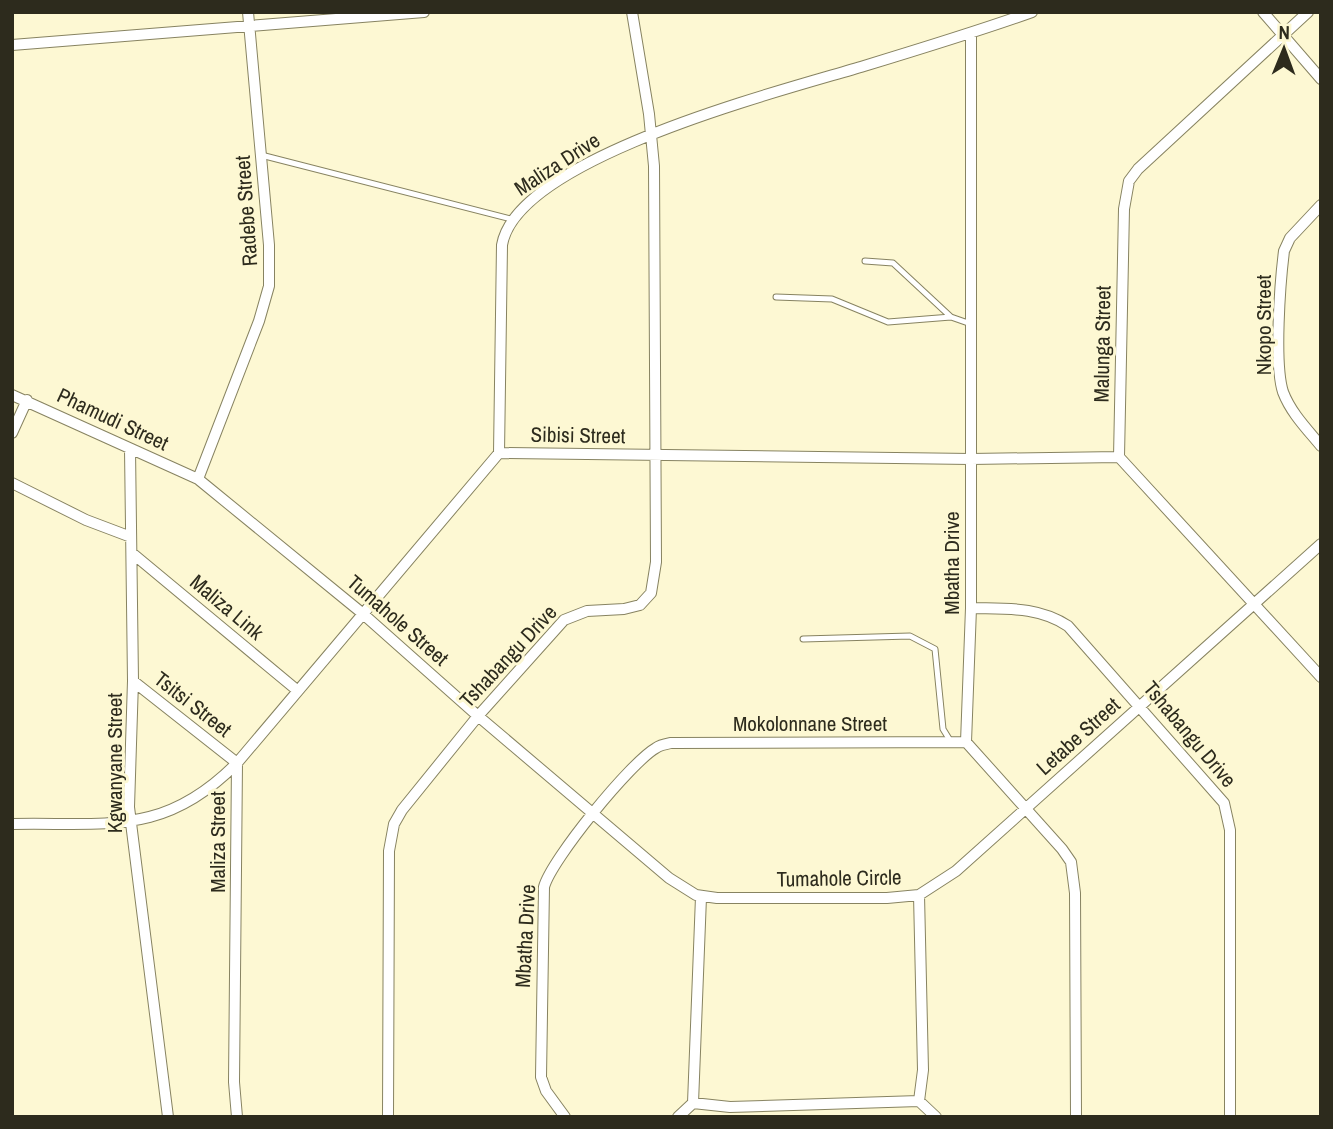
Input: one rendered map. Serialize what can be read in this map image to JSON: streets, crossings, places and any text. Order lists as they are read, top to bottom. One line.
{"streets":{"street":["Maliza Drive","Radebe Street","Nkopo Street","Malunga Street","Phamudi Street","Sibisi Street","Mbatha Drive","Maliza Link","Tumahole Street","Tshabangu Drive","Tsitsi Street","Mokolonnane Street","Letabe Street","Kgwanyane Street","Maliza Street","Tumahole Circle"]},"crossings":[["Maliza Drive","Sibisi Street"],["Maliza Drive","Mbatha Drive"],["Maliza Drive","Tshabangu Drive"],["Radebe Street","Phamudi Street"],["Radebe Street","Tumahole Street"],["Phamudi Street","Tumahole Street"],["Phamudi Street","Kgwanyane Street"],["Sibisi Street","Mbatha Drive"],["Sibisi Street","Tshabangu Drive"],["Mbatha Drive","Tumahole Street"],["Mbatha Drive","Tshabangu Drive"],["Mbatha Drive","Mokolonnane Street"],["Maliza Link","Kgwanyane Street"],["Maliza Link","Maliza Street"],["Tumahole Street","Tshabangu Drive"],["Tumahole Street","Maliza Street"],["Tumahole Street","Tumahole Circle"],["Tshabangu Drive","Letabe Street"],["Tsitsi Street","Kgwanyane Street"],["Tsitsi Street","Maliza Street"],["Letabe Street","Tumahole Circle"]],"north":"top"}
